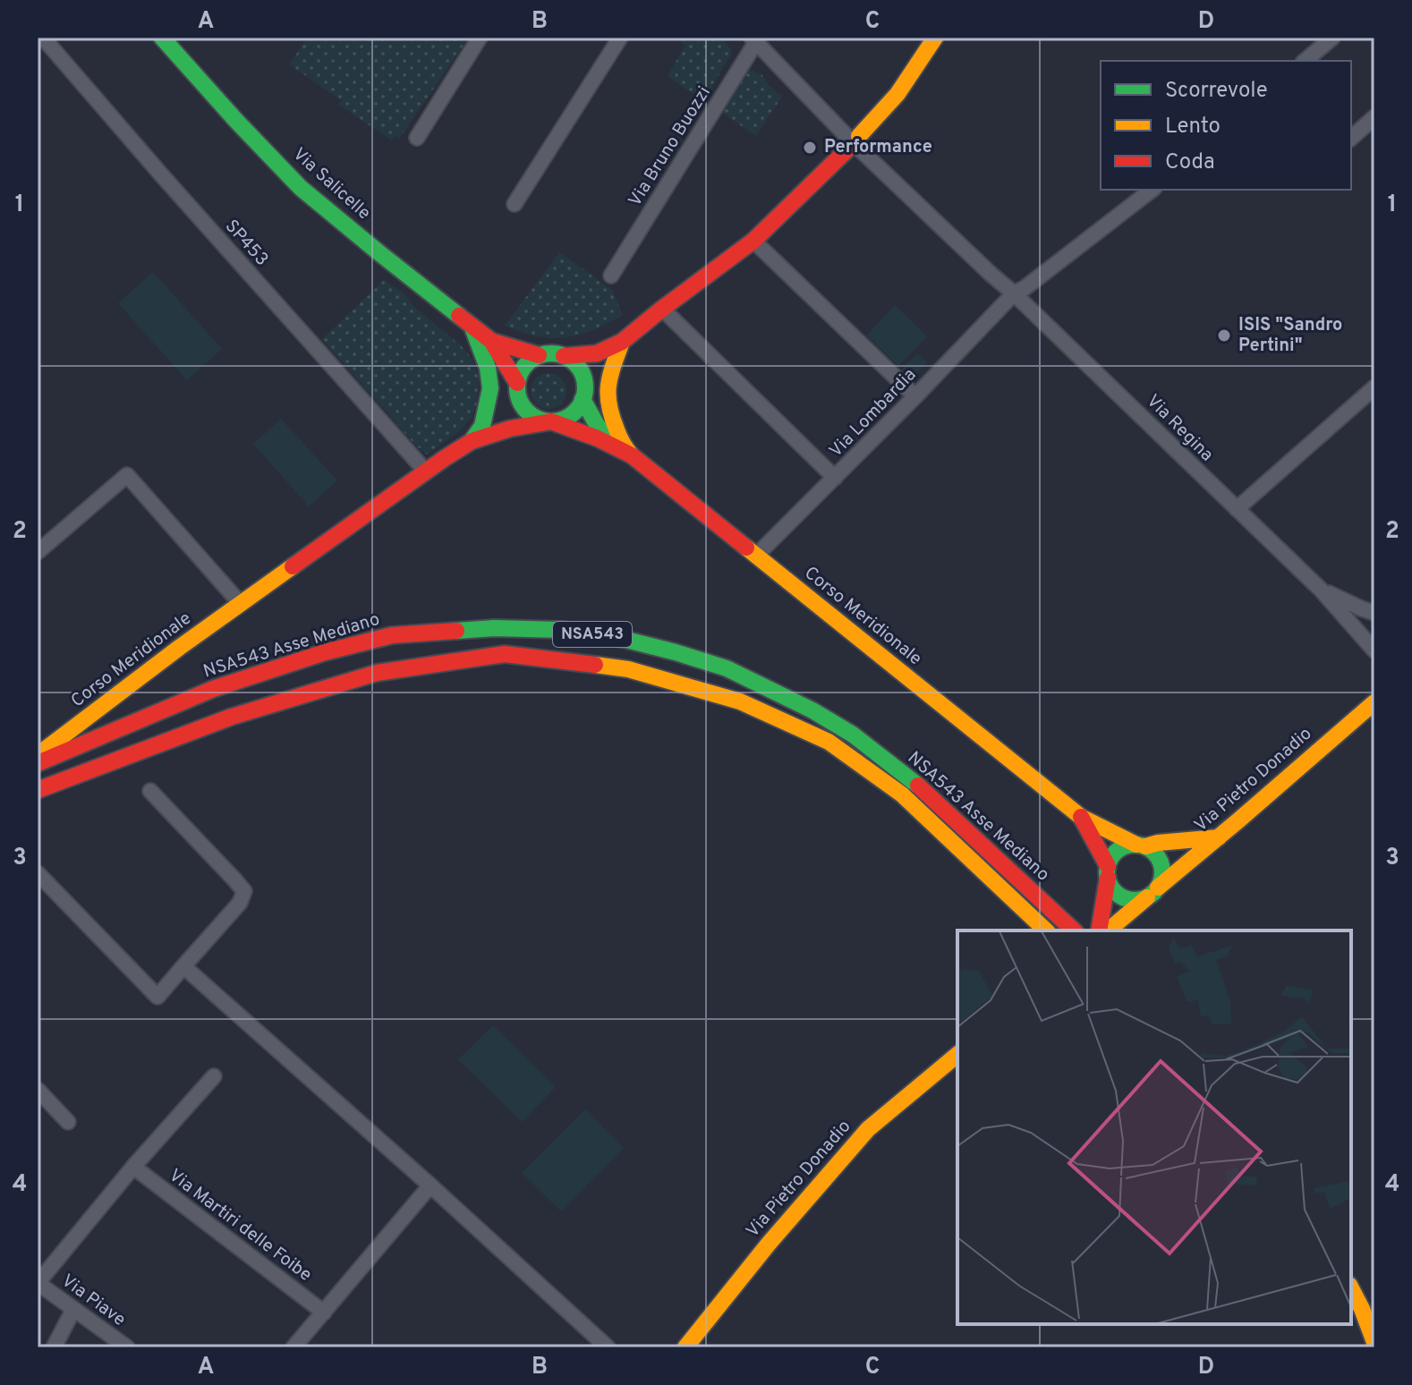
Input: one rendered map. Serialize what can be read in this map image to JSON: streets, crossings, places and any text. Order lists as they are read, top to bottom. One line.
{"streets":{"main road":["Via Salicelle","Corso Meridionale","NSA543","NSA543 Asse Mediano","Via Pietro Donadio"],"street":["Via Bruno Buozzi","SP453","Via Lombardia","Via Regina","Via Martiri delle Foibe","Via Piave"]},"crossings":[["SP453","Corso Meridionale"],["Via Lombardia","Via Regina"],["Via Lombardia","Corso Meridionale"],["Corso Meridionale","NSA543 Asse Mediano"]],"places":["Performance","ISIS \"Sandro Pertini\""],"legend":["Scorrevole","Lento","Coda"],"grid":{"columns":["A","B","C","D"],"rows":["1","2","3","4"]}}
